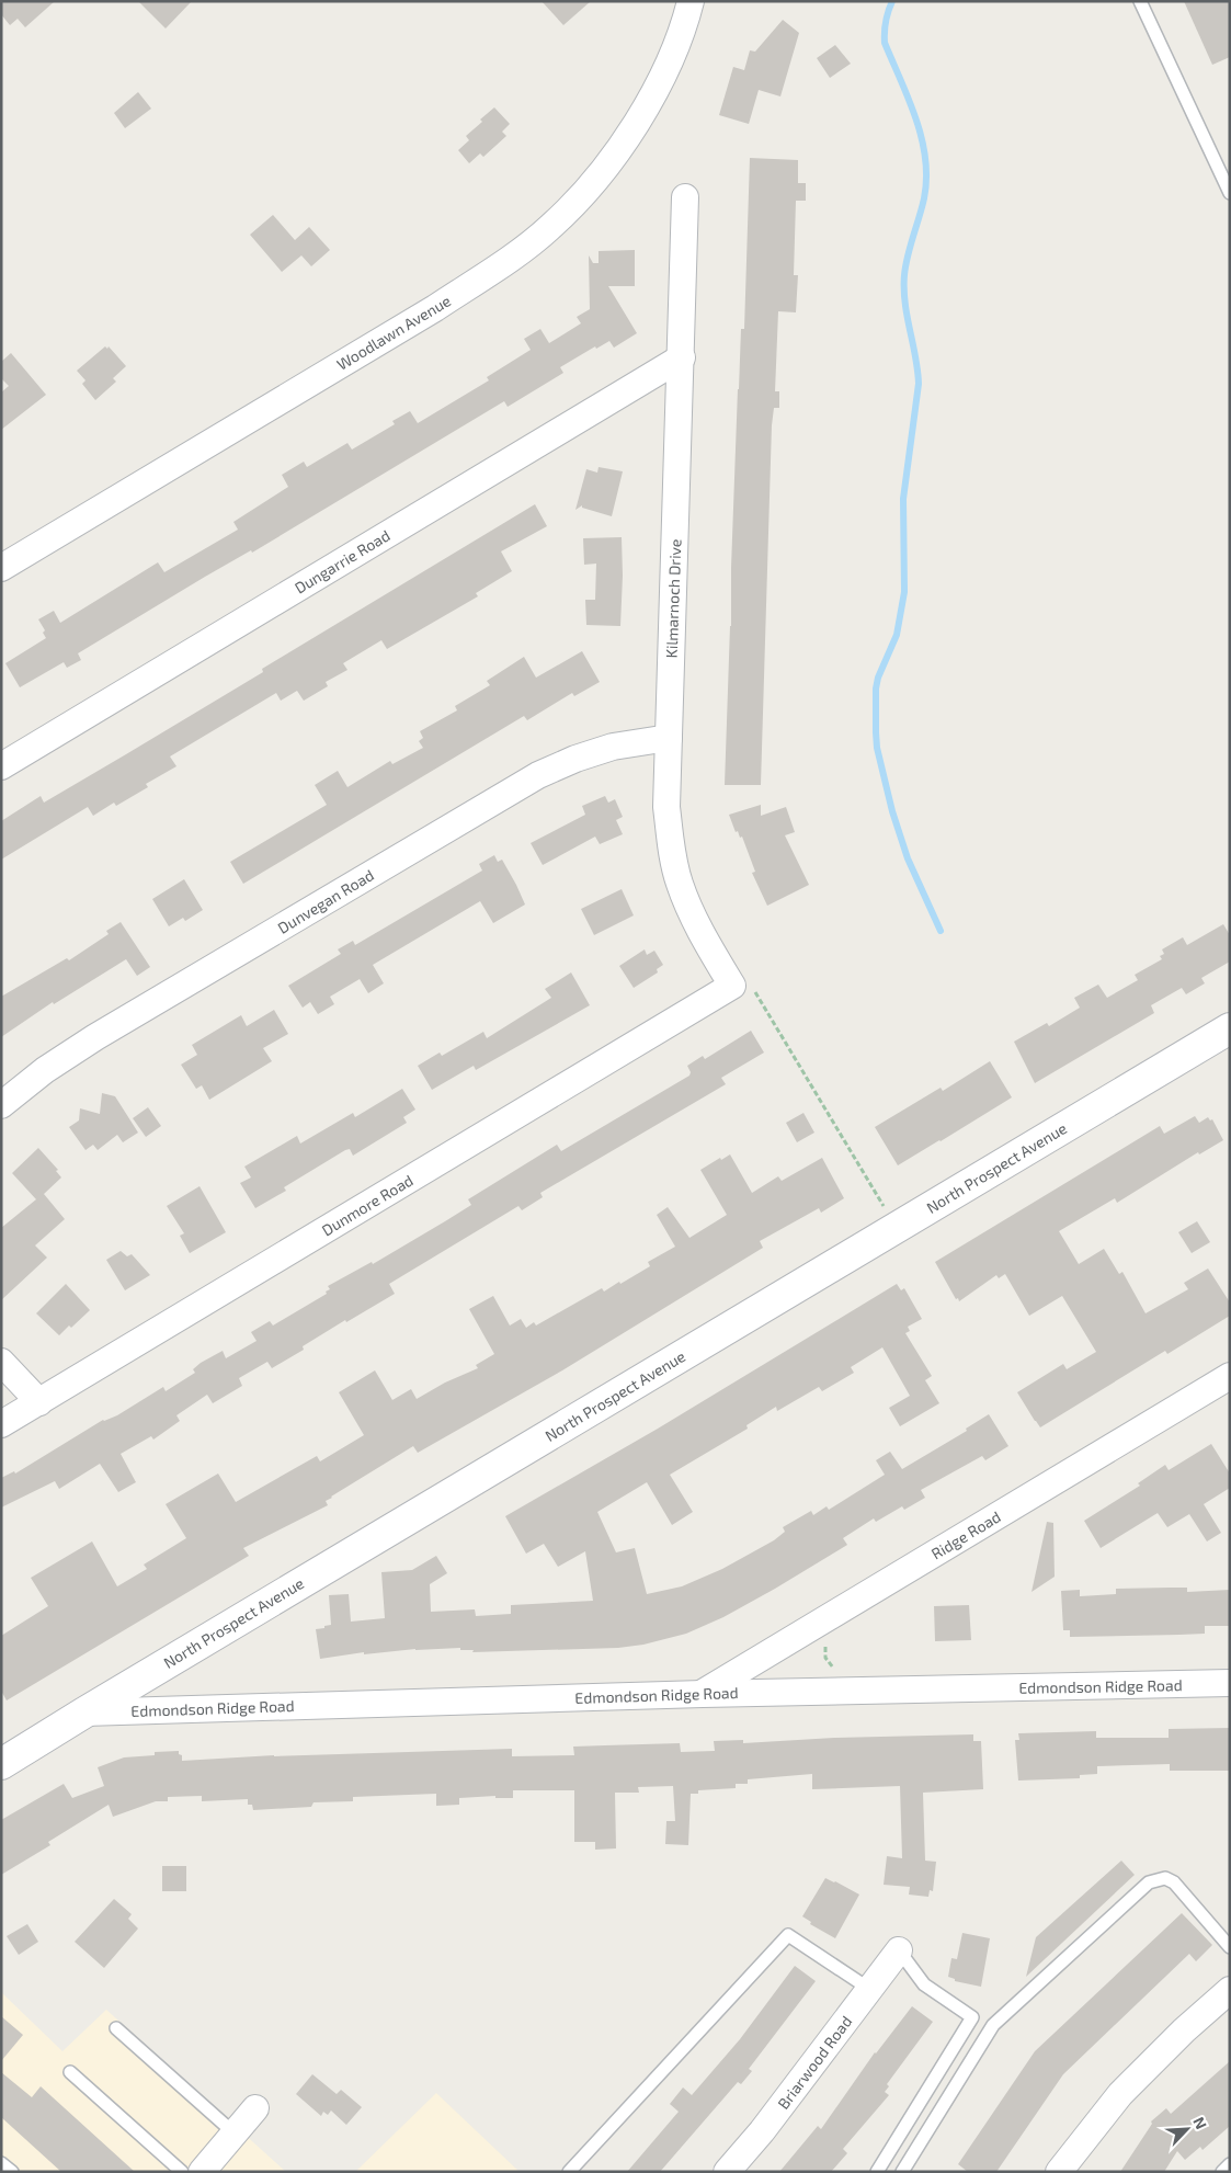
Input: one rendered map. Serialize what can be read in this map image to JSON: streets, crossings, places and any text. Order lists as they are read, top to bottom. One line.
{"streets":{"street":["Woodlawn Avenue","Dungarrie Road","Kilmarnoch Drive","Dunvegan Road","North Prospect Avenue","Dunmore Road","Ridge Road","Edmondson Ridge Road","Briarwood Road"]},"crossings":[["Dungarrie Road","Kilmarnoch Drive"],["Kilmarnoch Drive","Dunvegan Road"],["Kilmarnoch Drive","Dunmore Road"],["North Prospect Avenue","Edmondson Ridge Road"],["Ridge Road","Edmondson Ridge Road"]],"north":"top right"}
